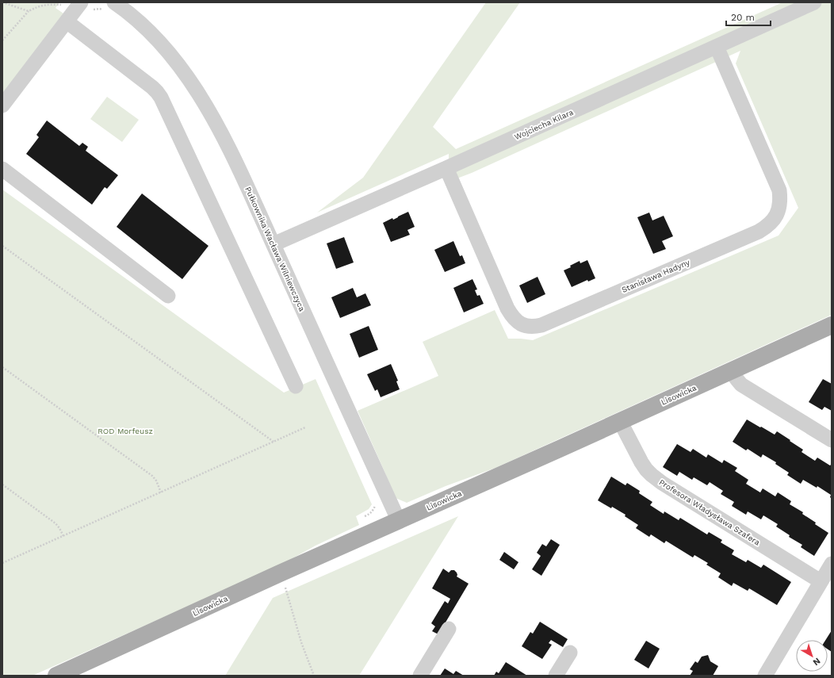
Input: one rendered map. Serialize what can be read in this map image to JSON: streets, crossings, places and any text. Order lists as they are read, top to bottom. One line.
{"streets":{"main road":["Lisowicka"],"street":["Wojciecha Kilara","Pułkownika Wacława Wilniewczyca","Stanisława Hadyny","Profesora Władysława Szafera"]},"crossings":[["Wojciecha Kilara","Pułkownika Wacława Wilniewczyca"],["Wojciecha Kilara","Stanisława Hadyny"],["Pułkownika Wacława Wilniewczyca","Lisowicka"],["Lisowicka","Profesora Władysława Szafera"]],"parks":["ROD Morfeusz"],"scale_bar":"20 m","north":"bottom right"}
